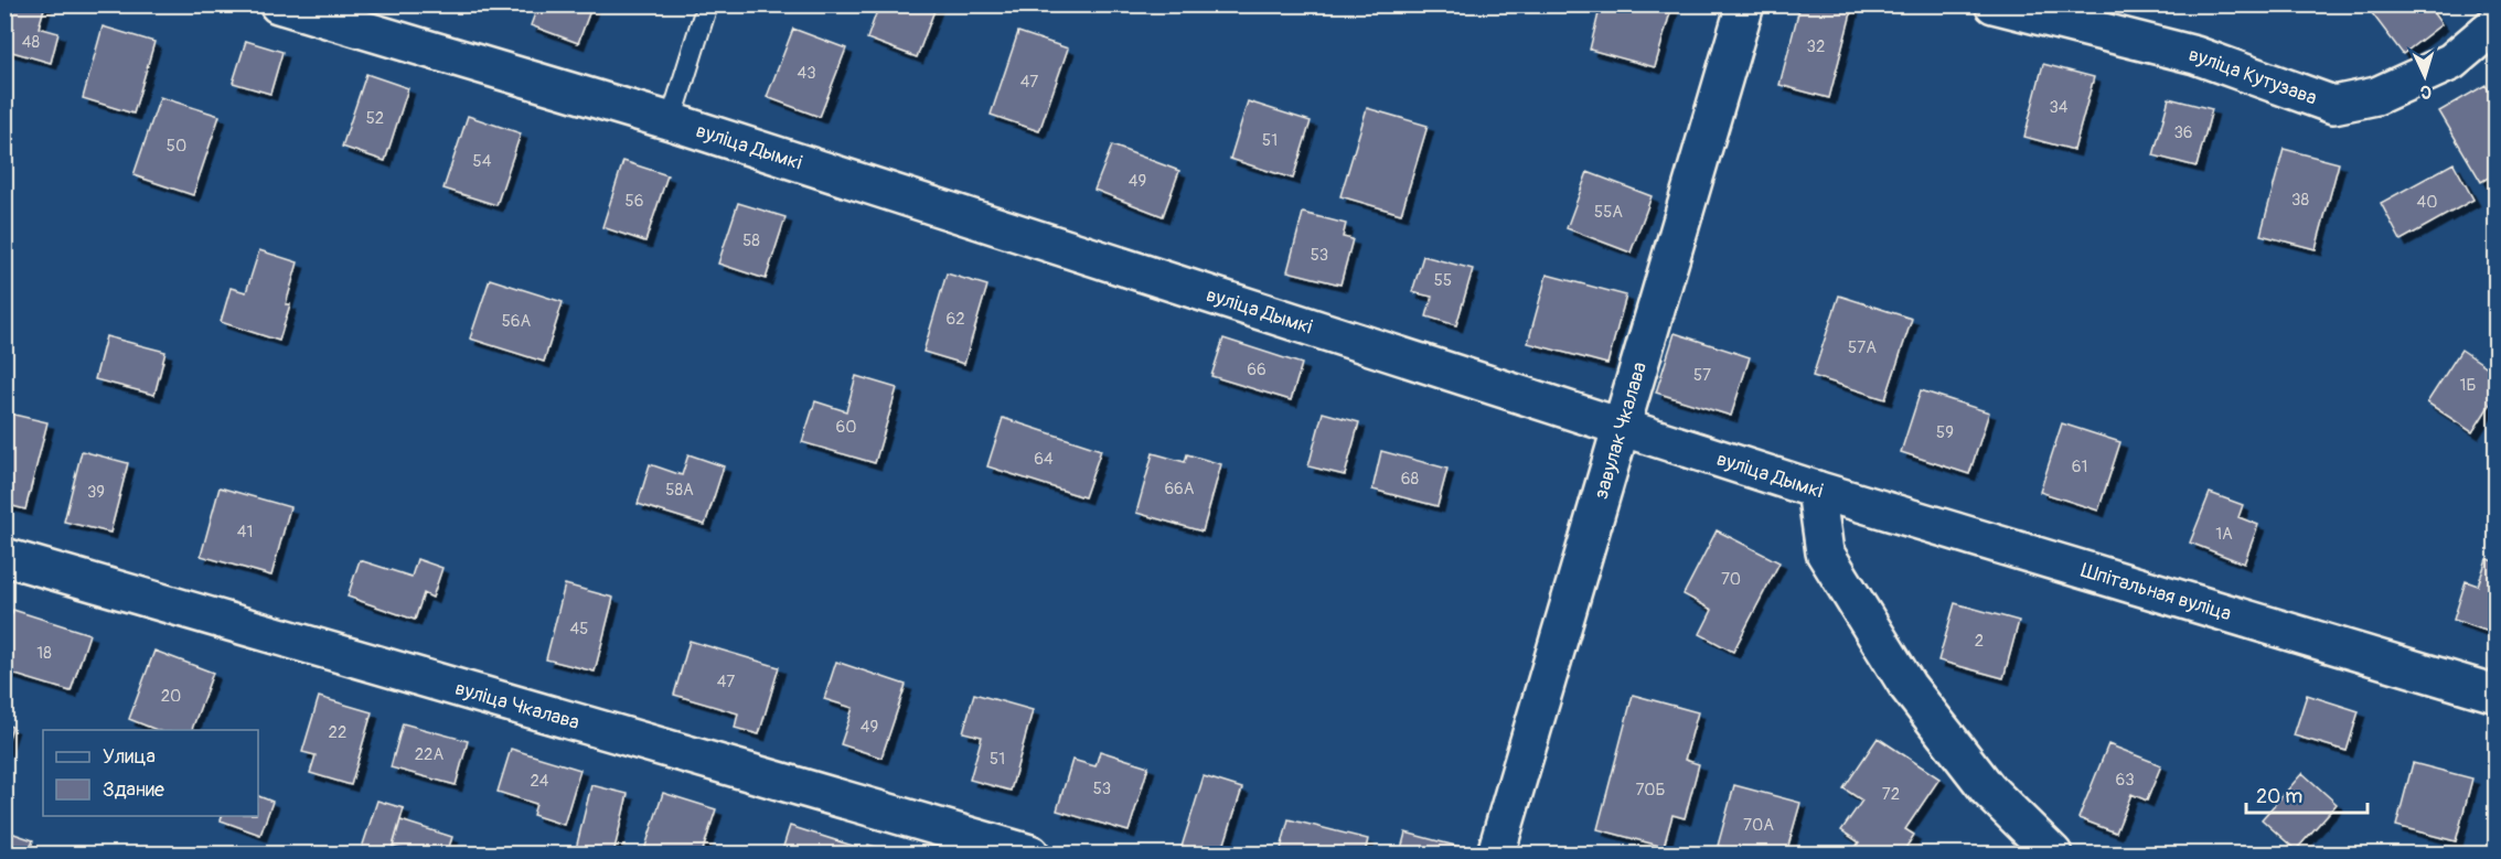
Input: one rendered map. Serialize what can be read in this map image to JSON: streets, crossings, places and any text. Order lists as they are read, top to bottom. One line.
{"streets":{"street":["вуліца Кутузава","вуліца Дымкі","завулак Чкалава","Шпітальная вуліца","вуліца Чкалава"]},"crossings":[["вуліца Дымкі","завулак Чкалава"],["вуліца Дымкі","Шпітальная вуліца"]],"house_numbers":["48","32","43","47","34","52","36","51","50","54","49","38","56","40","55А","58","53","55","62","56А","57А","66","57","1Б","60","59","64","61","68","66А","58А","39","41","1А","70","45","2","18","47","20","49","22","22А","51","63","24","53","70Б","72","70А"],"legend":["Улица","Здание"],"scale_bar":"20 m","north":"bottom"}
